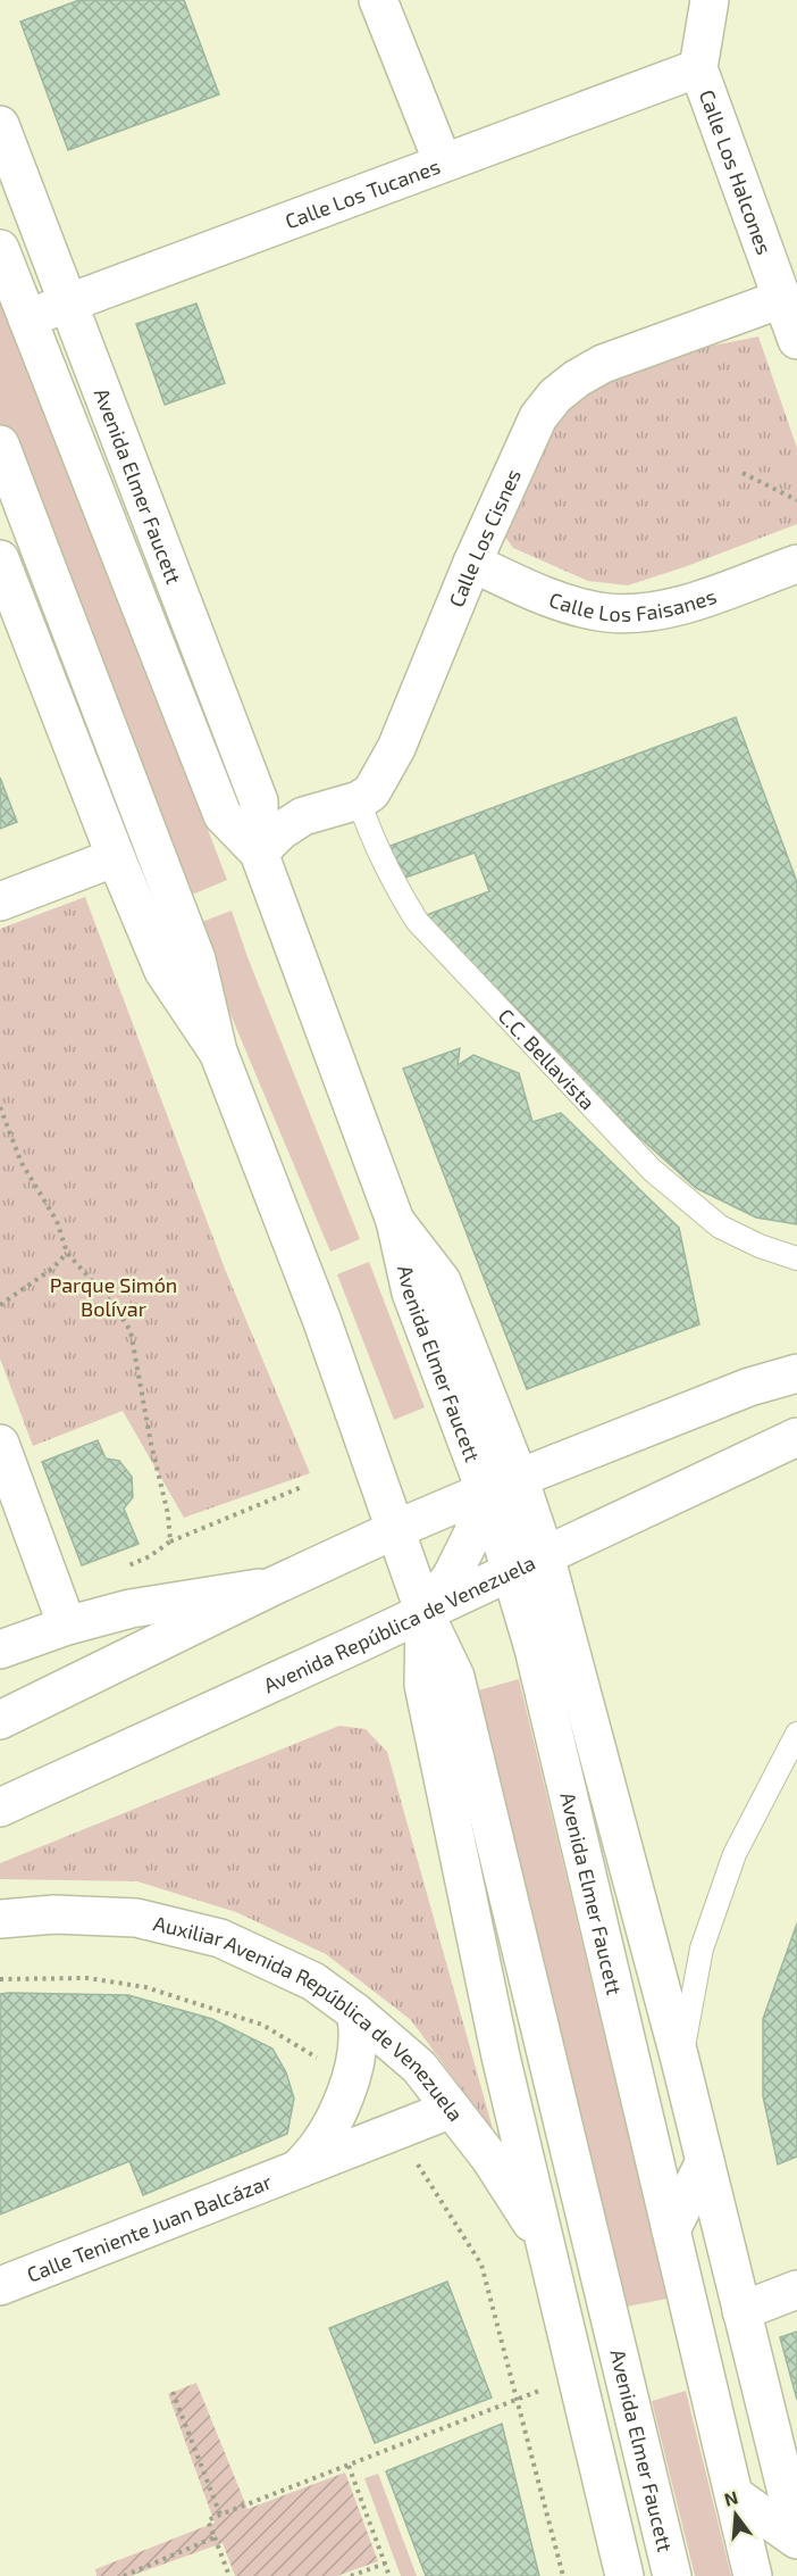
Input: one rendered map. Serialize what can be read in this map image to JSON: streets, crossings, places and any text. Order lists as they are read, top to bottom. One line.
{"streets":{"main road":["Calle Los Halcones","Calle Los Tucanes","Avenida Elmer Faucett","Calle Los Cisnes","Calle Los Faisanes","Avenida República de Venezuela","Auxiliar Avenida República de Venezuela","Calle Teniente Juan Balcázar"],"lane":["C.C. Bellavista"]},"crossings":[["Calle Los Halcones","Calle Los Tucanes"],["Calle Los Halcones","Calle Los Cisnes"],["Calle Los Tucanes","Avenida Elmer Faucett"],["Avenida Elmer Faucett","Avenida República de Venezuela"],["Avenida Elmer Faucett","Auxiliar Avenida República de Venezuela"],["Calle Los Cisnes","Calle Los Faisanes"],["Calle Los Cisnes","C.C. Bellavista"],["Auxiliar Avenida República de Venezuela","Calle Teniente Juan Balcázar"]],"parks":["Parque Simón Bolívar"],"north":"top"}
